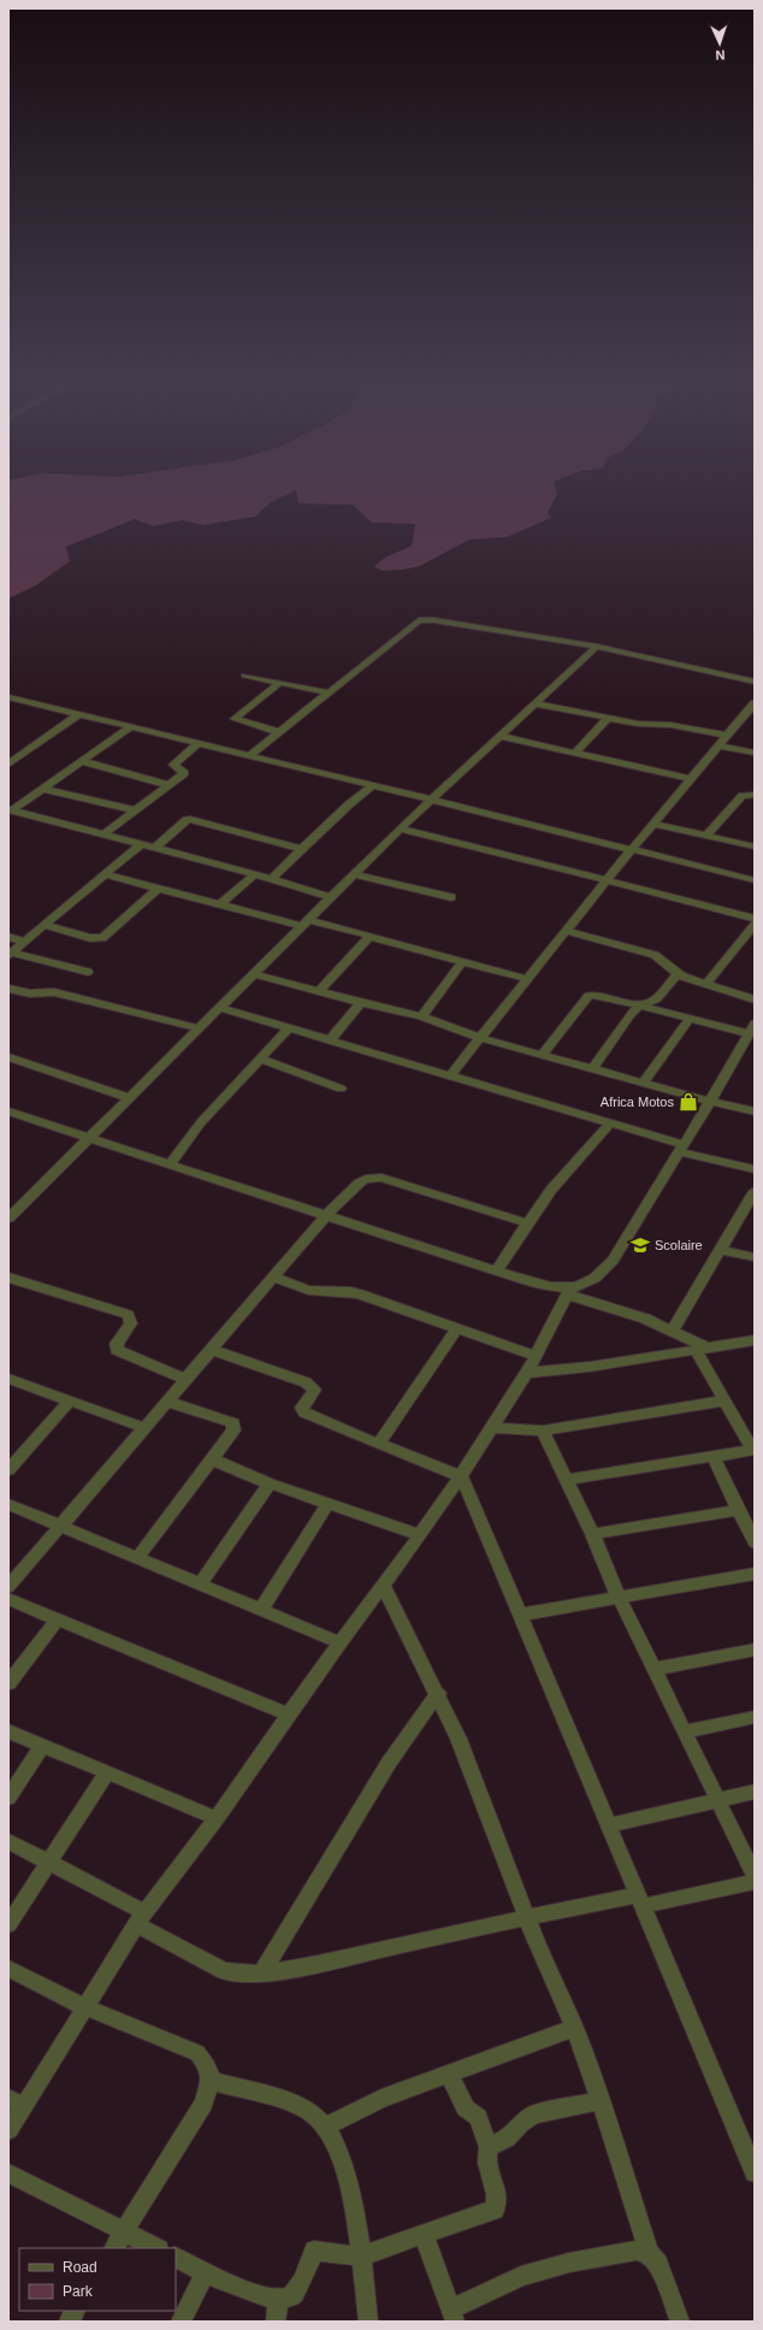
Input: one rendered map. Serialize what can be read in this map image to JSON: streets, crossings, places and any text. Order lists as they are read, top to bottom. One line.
{"places":{"shop":["Africa Motos"],"school or university":["Scolaire"]},"legend":["Road","Park"],"north":"bottom"}
